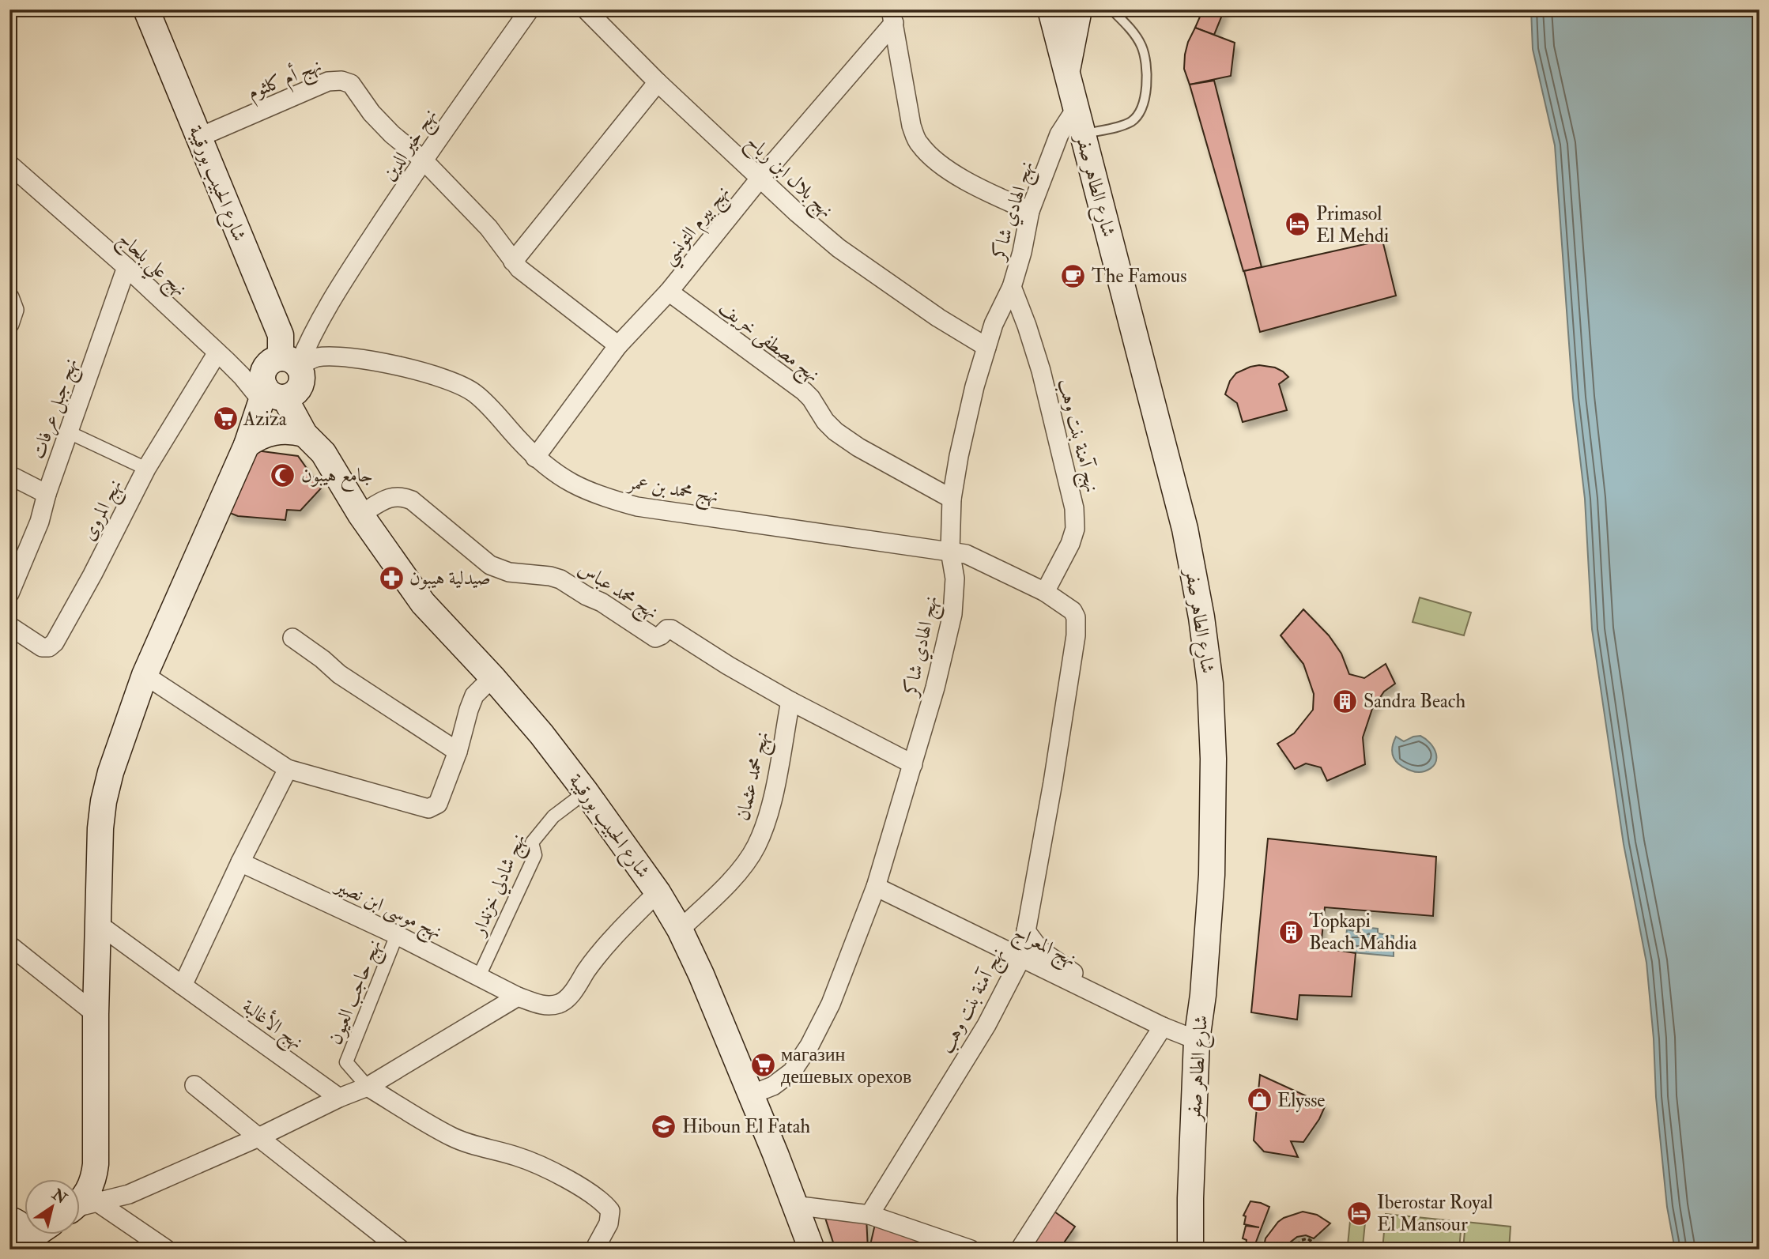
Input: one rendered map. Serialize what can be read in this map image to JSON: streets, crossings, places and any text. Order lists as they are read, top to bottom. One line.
{"streets":{"main road":["شارع الحبيب بورقيبة","شارع الطاهر صفر"],"street":["نهج أم كلثوم","نهج خير الدين","نهج بلال ابن رباح","نهج الهادي شاكر","نهج بيرم التونسي","نهج علي بلحاج","نهج مصطفى خريف","نهج جبل عرفات","نهج آمنة بنت وهب","نهج محمد بن عمر","نهج المروى","نهج محمد عباس","نهج محمد عثمان","نهج شادلي خزندار","نهج موسى ابن نصير","نهج المعراج","نهج حاجب العيون","نهج الأغالبة"]},"crossings":[["نهج أم كلثوم","نهج خير الدين"],["نهج أم كلثوم","شارع الحبيب بورقيبة"],["نهج أم كلثوم","نهج بيرم التونسي"],["نهج خير الدين","شارع الحبيب بورقيبة"],["نهج خير الدين","نهج علي بلحاج"],["نهج خير الدين","نهج محمد بن عمر"],["نهج بلال ابن رباح","نهج الهادي شاكر"],["نهج بلال ابن رباح","نهج بيرم التونسي"],["شارع الحبيب بورقيبة","نهج الهادي شاكر"],["شارع الحبيب بورقيبة","نهج علي بلحاج"],["شارع الحبيب بورقيبة","نهج محمد بن عمر"],["شارع الحبيب بورقيبة","نهج محمد عباس"],["شارع الحبيب بورقيبة","نهج محمد عثمان"],["شارع الحبيب بورقيبة","نهج شادلي خزندار"],["شارع الحبيب بورقيبة","نهج موسى ابن نصير"],["شارع الطاهر صفر","نهج الهادي شاكر"],["شارع الطاهر صفر","نهج المعراج"],["نهج الهادي شاكر","نهج مصطفى خريف"],["نهج الهادي شاكر","نهج آمنة بنت وهب"],["نهج الهادي شاكر","نهج محمد بن عمر"],["نهج الهادي شاكر","نهج محمد عباس"],["نهج الهادي شاكر","نهج المعراج"],["نهج بيرم التونسي","نهج مصطفى خريف"],["نهج بيرم التونسي","نهج محمد بن عمر"],["نهج علي بلحاج","نهج جبل عرفات"],["نهج علي بلحاج","نهج محمد بن عمر"],["نهج علي بلحاج","نهج المروى"],["نهج آمنة بنت وهب","نهج محمد بن عمر"],["نهج آمنة بنت وهب","نهج المعراج"],["نهج محمد عباس","نهج محمد عثمان"],["نهج شادلي خزندار","نهج موسى ابن نصير"],["نهج موسى ابن نصير","نهج حاجب العيون"]],"places":{"hotel":["Primasol El Mehdi","Iberostar Royal El Mansour"],"cafe":["The Famous"],"supermarket":["Aziza","магазин дешевых орехов"],"mosque":["جامع هيبون"],"pharmacy":["صيدلية هيبون"],"building":["Sandra Beach","Topkapi Beach Mahdia"],"shop":["Elysse"],"school or university":["Hiboun El Fatah"]},"north":"top right"}
